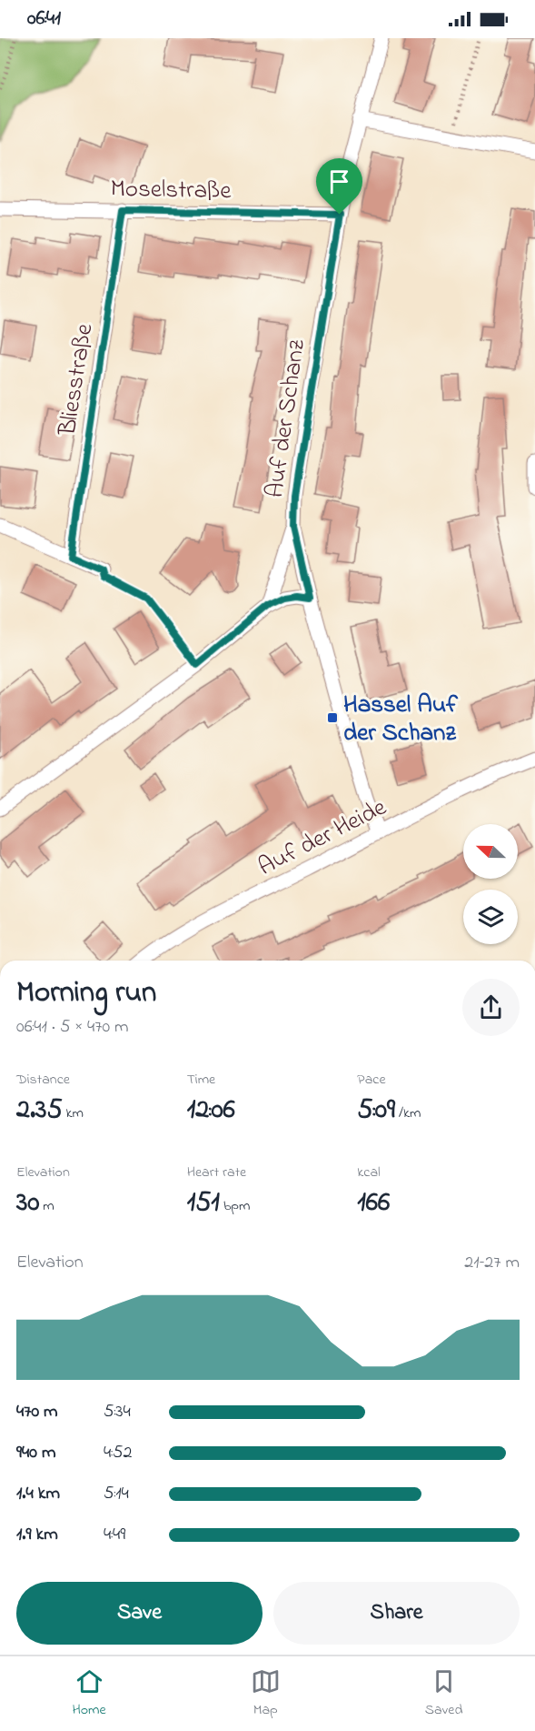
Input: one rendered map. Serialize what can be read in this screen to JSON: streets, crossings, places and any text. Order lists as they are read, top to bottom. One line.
{"streets":{"street":["Moselstraße","Bliesstraße","Auf der Schanz","Auf der Heide"]},"crossings":[["Moselstraße","Bliesstraße"],["Moselstraße","Auf der Schanz"],["Auf der Schanz","Auf der Heide"]],"places":{"transit":["Hassel Auf der Schanz"]},"north":"left","page":{"status":"06:41","heading":["Morning run","06:41 · 5 × 470 m"],"stats":[["Distance","2.35 km"],["Time","12:06"],["Pace","5:09 /km"],["Elevation","30 m"],["Heart rate","151 bpm"],["kcal","166"]],"chart":["Elevation","21–27 m"],"list":[{"name":"470 m","note":"5:34"},{"name":"940 m","note":"4:52"},{"name":"1.4 km","note":"5:14"},{"name":"1.9 km","note":"4:49"}],"buttons":["Save","Share"],"tabs":["Home","Map","Saved"]}}
